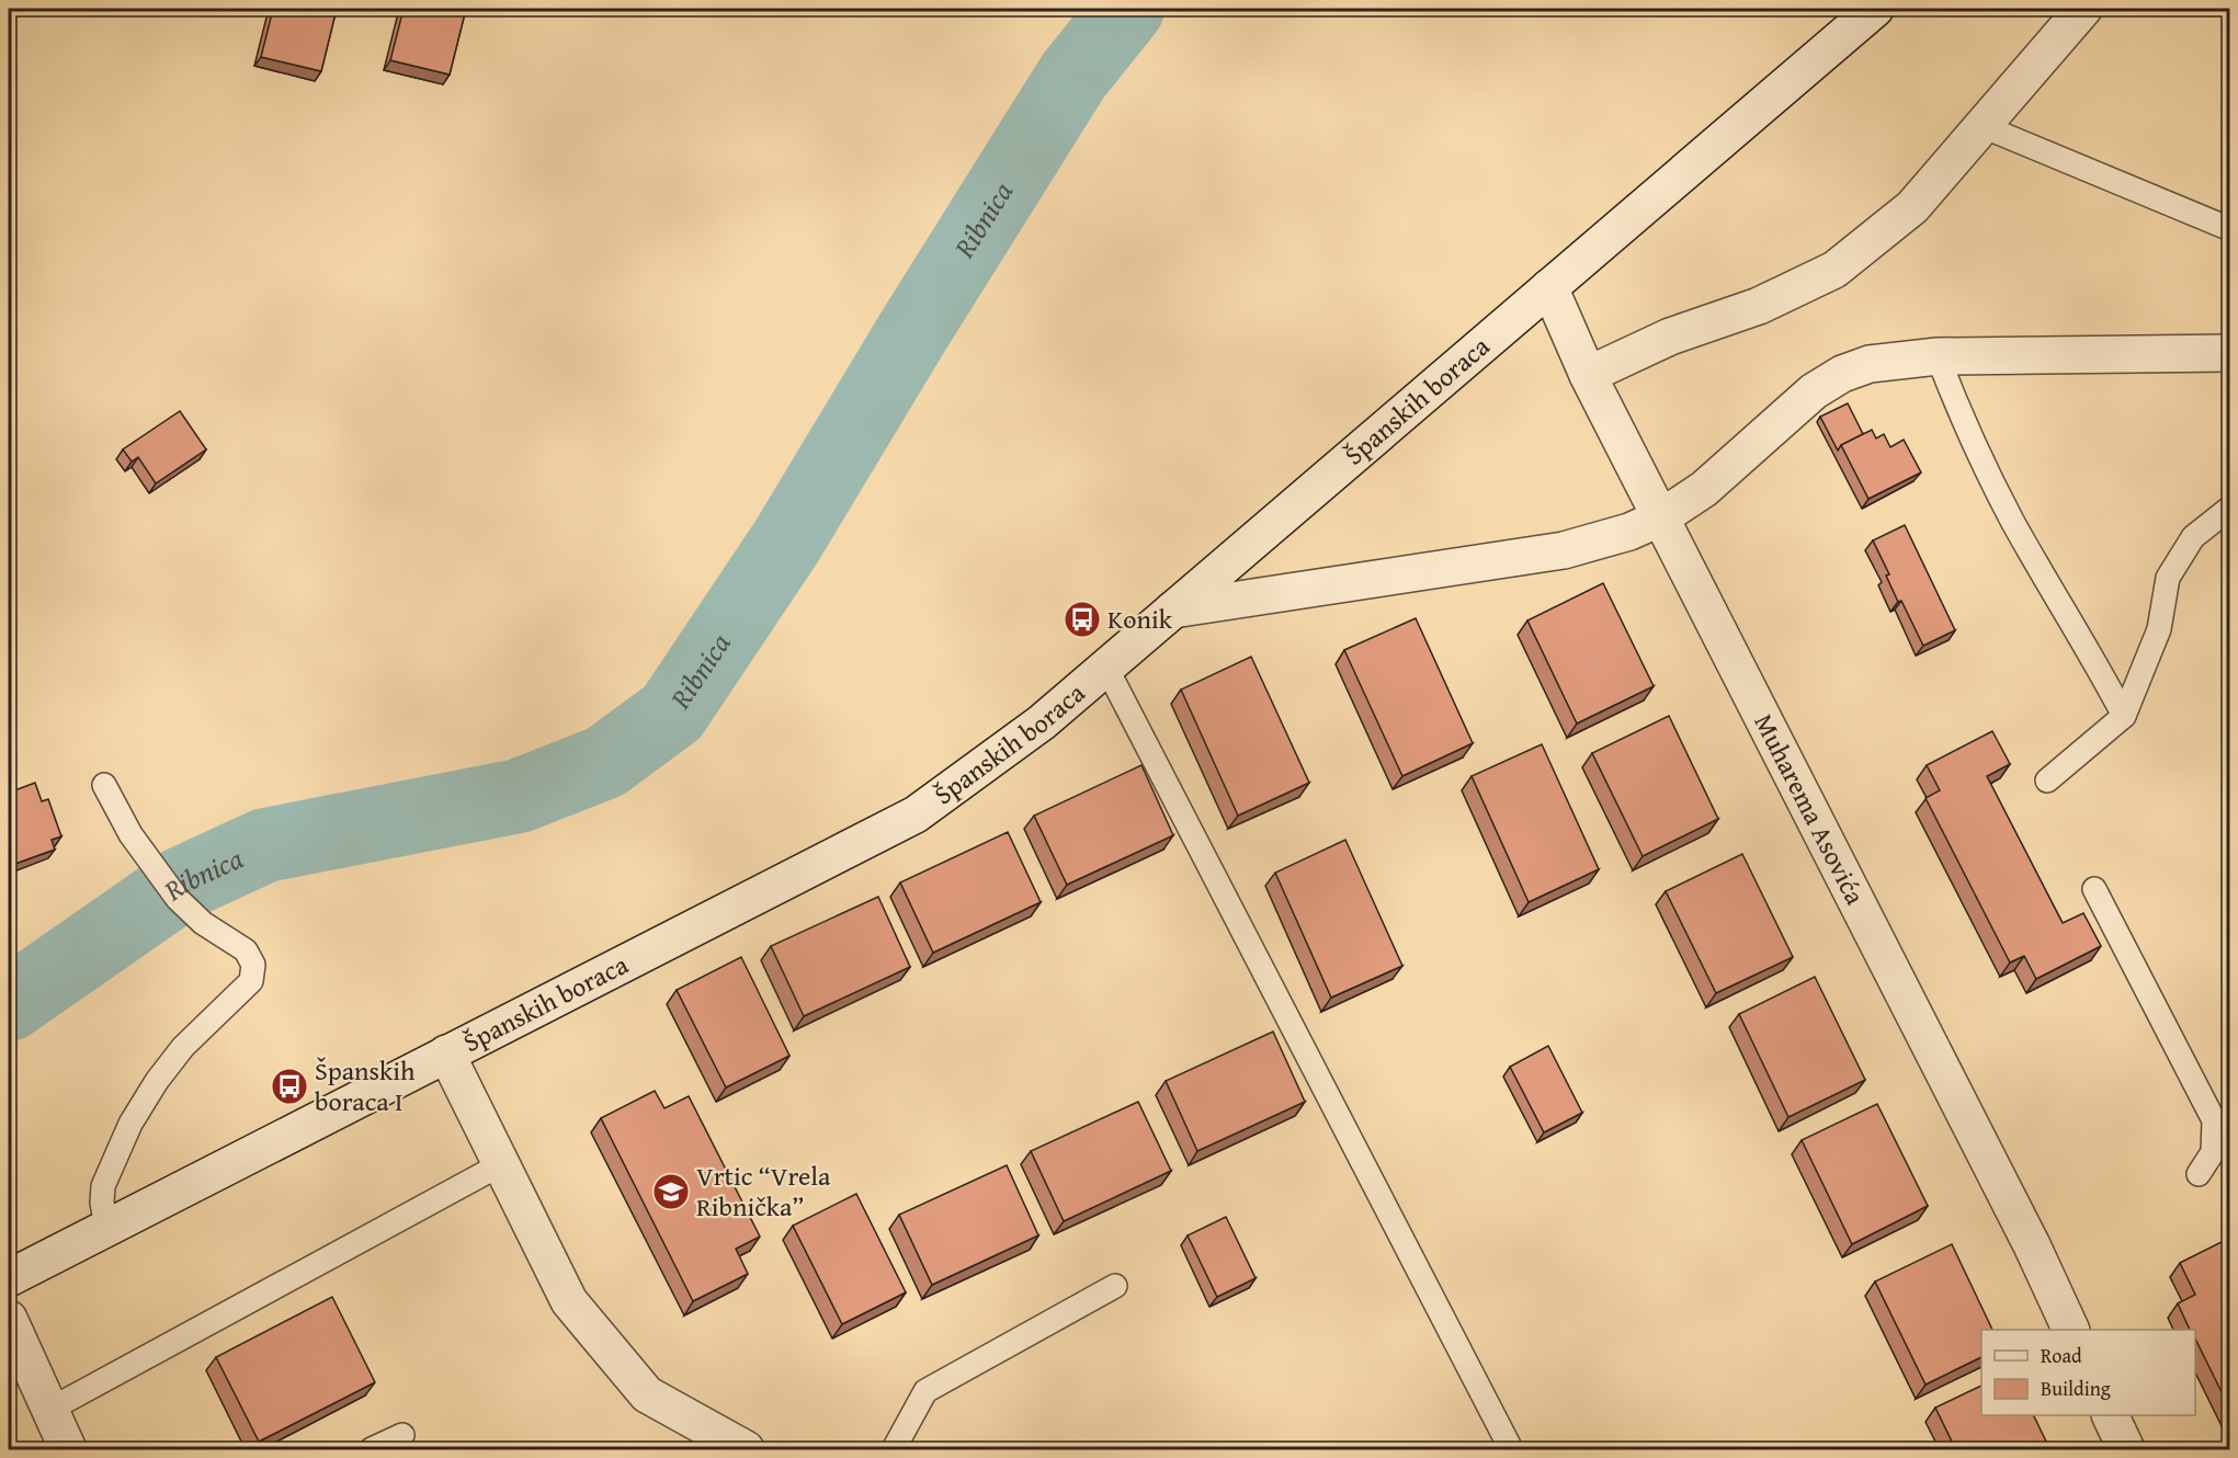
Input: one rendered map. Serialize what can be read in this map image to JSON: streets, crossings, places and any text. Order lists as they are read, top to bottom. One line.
{"streets":{"street":["Španskih boraca","Muharema Asovića"]},"crossings":[["Španskih boraca","Muharema Asovića"]],"water":["Ribnica"],"places":{"bus stop":["Konik","Španskih boraca I"],"school or university":["Vrtic “Vrela Ribnička”"]},"legend":["Road","Building"]}
